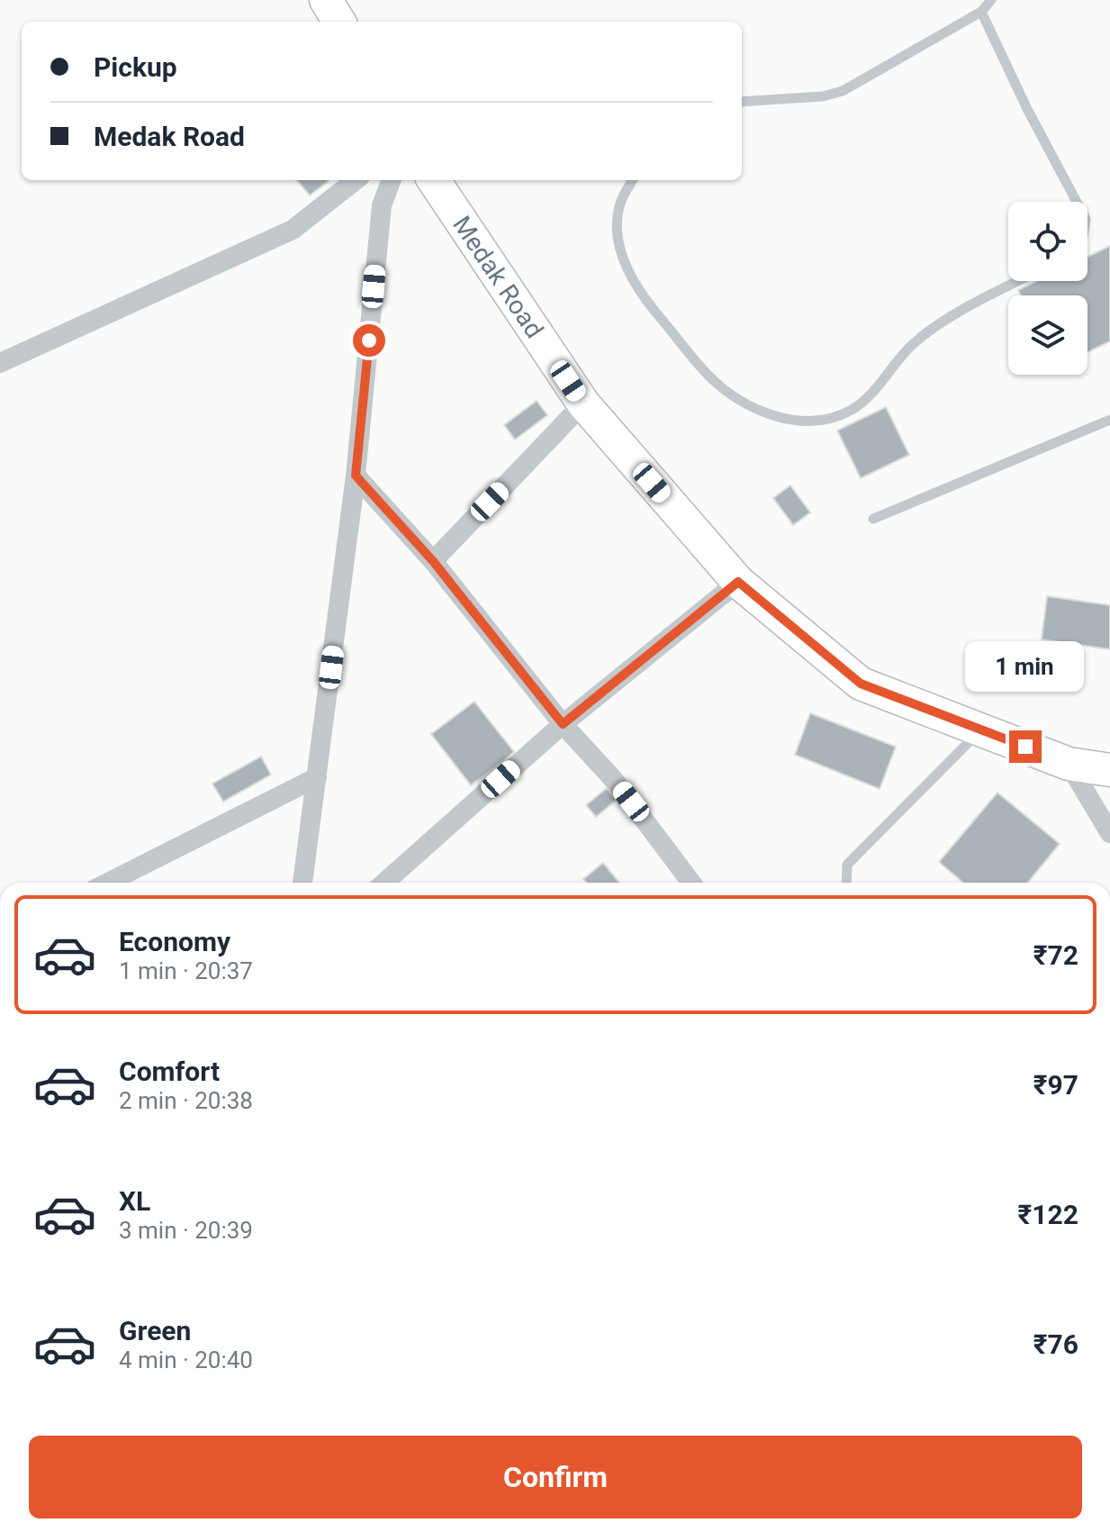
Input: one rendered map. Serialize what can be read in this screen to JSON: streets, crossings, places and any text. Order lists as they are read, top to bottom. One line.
{"streets":{"main road":["Medak Road"]},"page":{"banner":["Pickup","Medak Road"],"bubble":"1 min","list":[{"name":"Economy","note":"1 min · 20:37","value":"₹72"},{"name":"Comfort","note":"2 min · 20:38","value":"₹97"},{"name":"XL","note":"3 min · 20:39","value":"₹122"},{"name":"Green","note":"4 min · 20:40","value":"₹76"}],"buttons":"Confirm"}}
